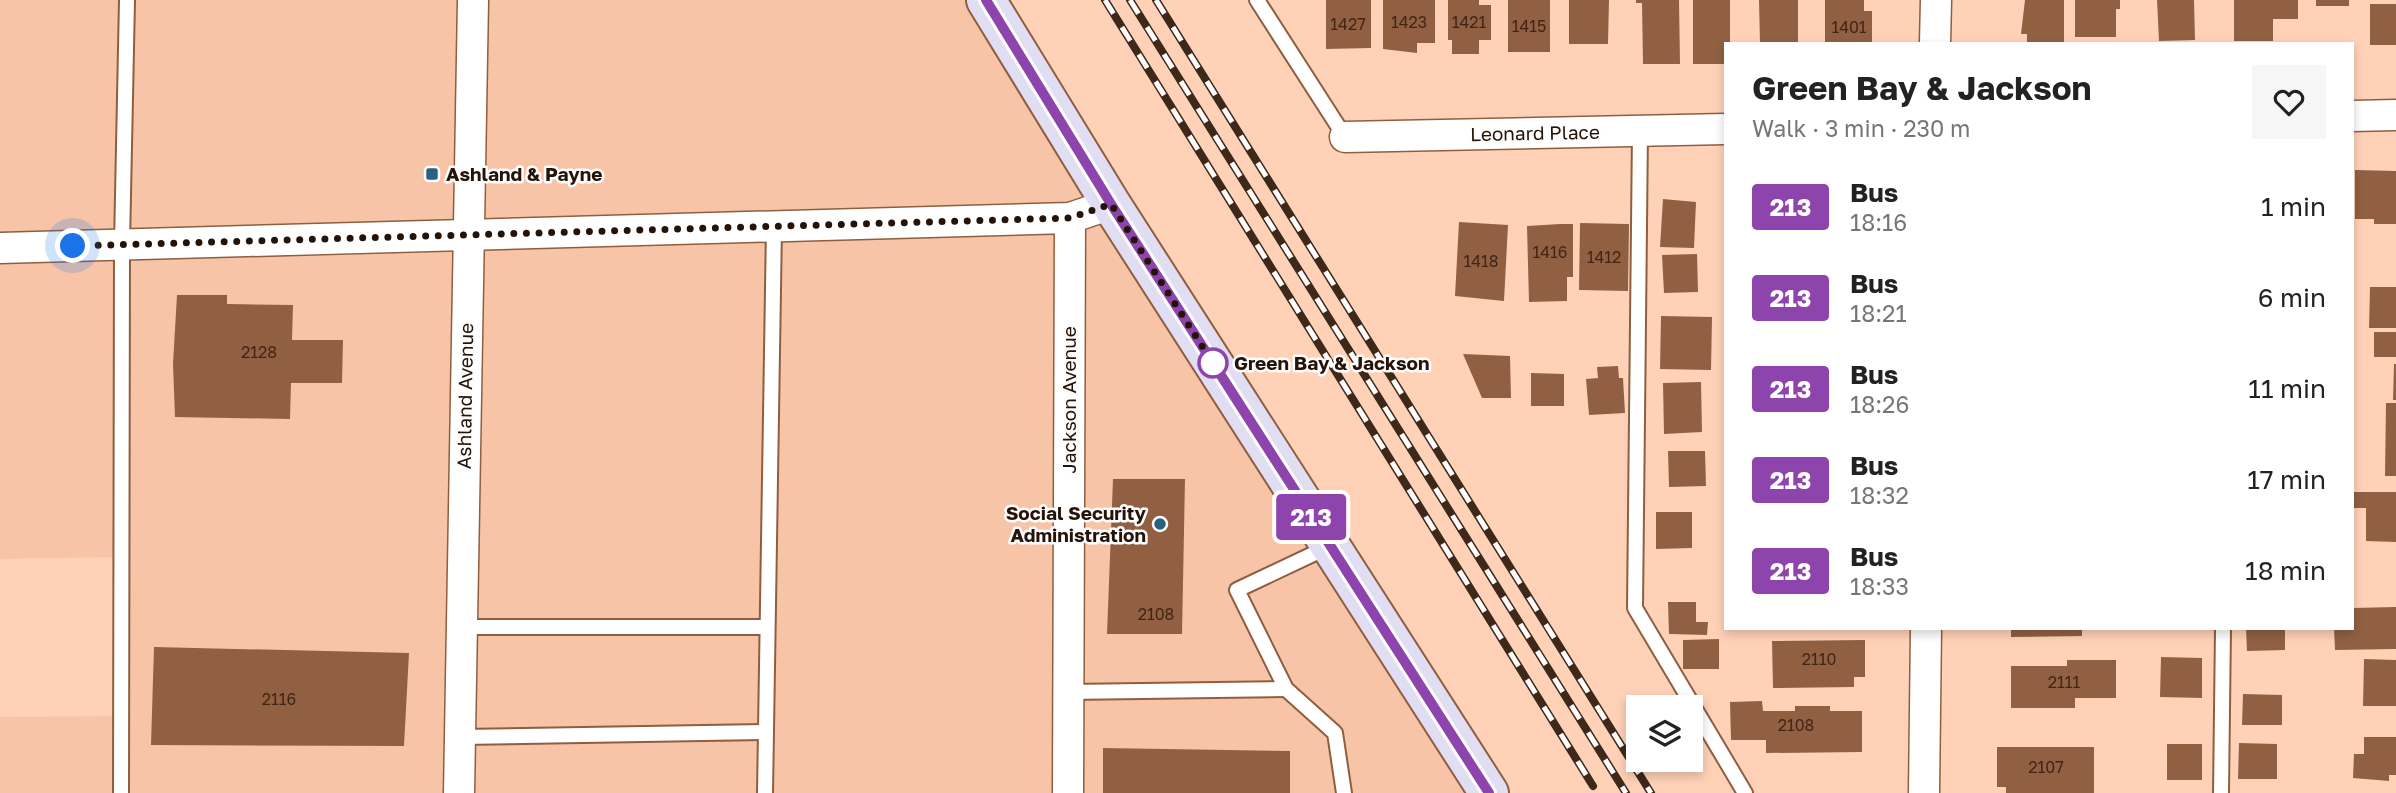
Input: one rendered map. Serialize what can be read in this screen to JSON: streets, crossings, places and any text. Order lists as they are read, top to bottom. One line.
{"streets":{"street":["Leonard Place","Ashland Avenue","Jackson Avenue"]},"places":{"transit":["Ashland & Payne"],"other":["Green Bay & Jackson","Social Security Administration"]},"lines":["bus line 213"],"house_numbers":["1423","1421","1427","1415","1401","1416","1412","1418","2128","2108","2110","2111","2116","2108","2107"],"page":{"on_map":"213","heading":["Green Bay & Jackson","Walk · 3 min · 230 m"],"list":[{"mark":"213","name":"Bus","note":"18:16","value":"1 min"},{"mark":"213","name":"Bus","note":"18:21","value":"6 min"},{"mark":"213","name":"Bus","note":"18:26","value":"11 min"},{"mark":"213","name":"Bus","note":"18:32","value":"17 min"},{"mark":"213","name":"Bus","note":"18:33","value":"18 min"}]}}
